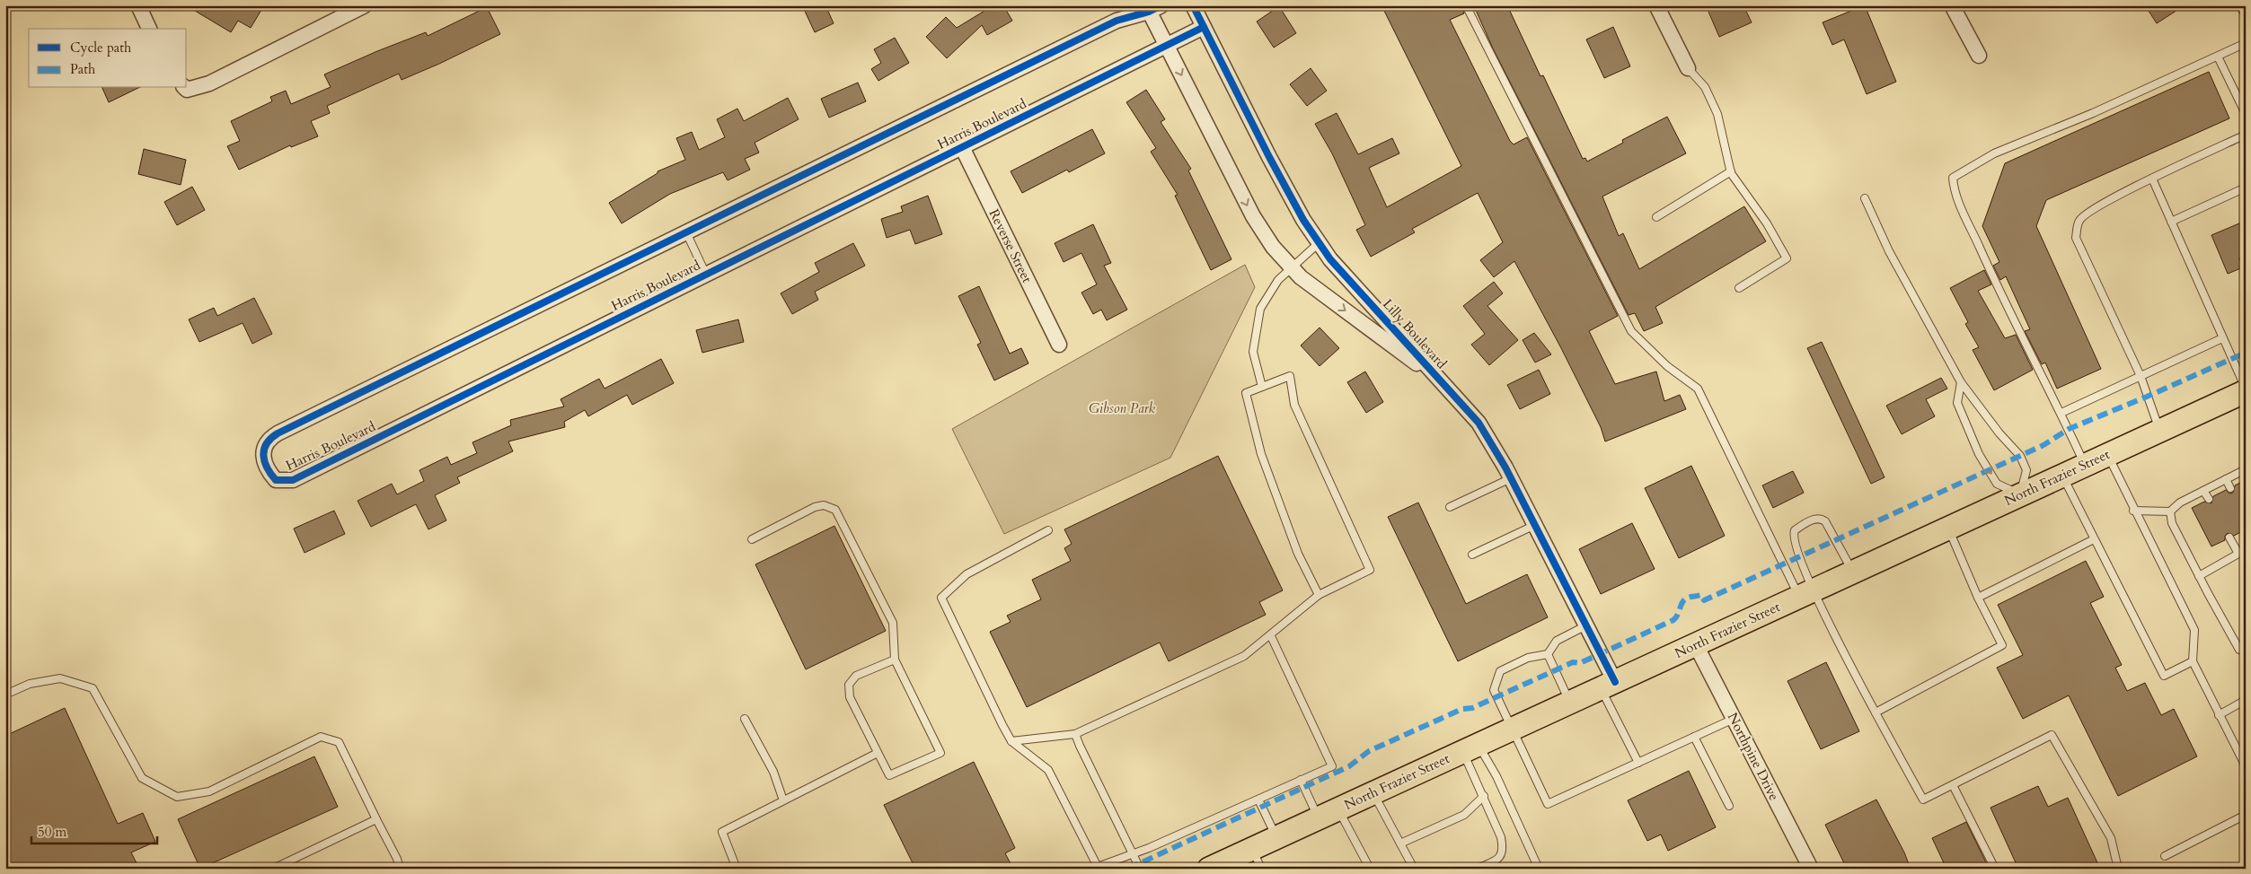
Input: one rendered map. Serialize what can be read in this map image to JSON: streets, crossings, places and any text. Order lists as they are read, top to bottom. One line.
{"streets":{"main road":["North Frazier Street"],"street":["Harris Boulevard","Reverse Street","Lilly Boulevard","Northpine Drive"]},"crossings":[["Harris Boulevard","Reverse Street"],["Harris Boulevard","Lilly Boulevard"],["Lilly Boulevard","North Frazier Street"],["North Frazier Street","Northpine Drive"]],"parks":["Gibson Park"],"legend":["Cycle path","Path"],"scale_bar":"50 m"}
